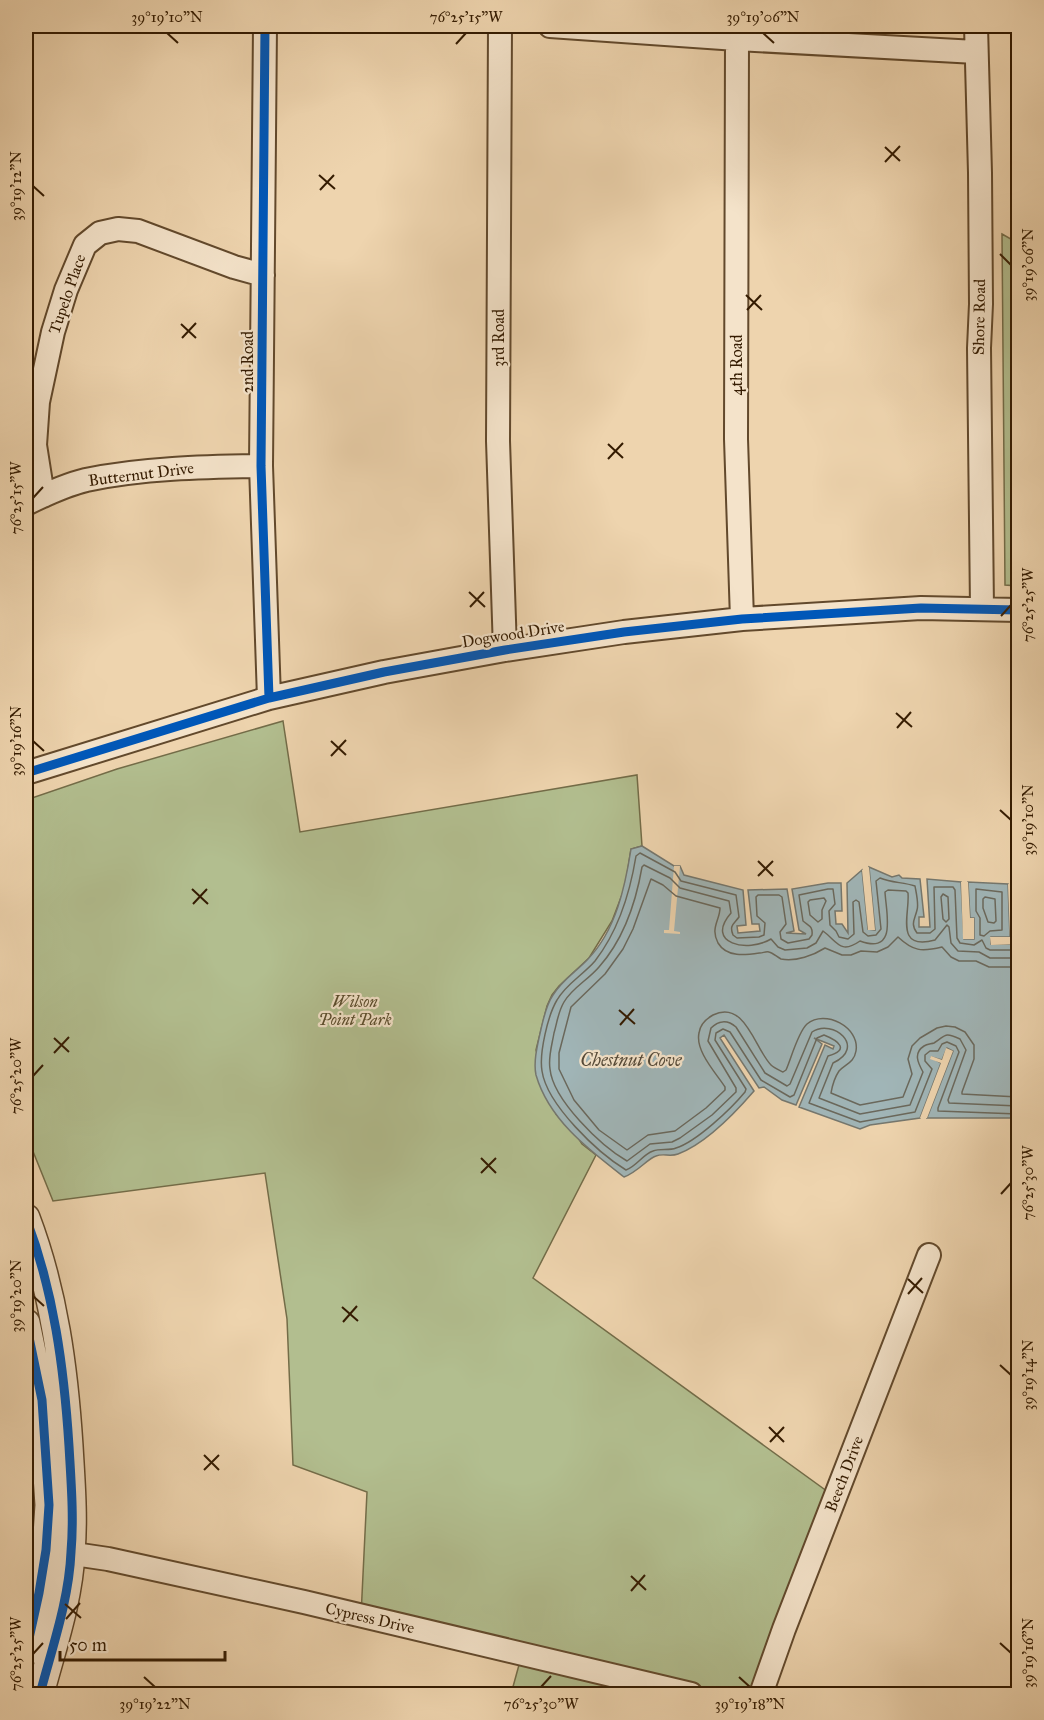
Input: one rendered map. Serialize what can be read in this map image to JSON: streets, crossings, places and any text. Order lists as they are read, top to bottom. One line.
{"streets":{"street":["Tupelo Place","Shore Road","3rd Road","2nd Road","4th Road","Butternut Drive","Dogwood Drive","Beech Drive","Cypress Drive"]},"crossings":[["Tupelo Place","2nd Road"],["Tupelo Place","Butternut Drive"],["Shore Road","Dogwood Drive"],["3rd Road","Dogwood Drive"],["2nd Road","Butternut Drive"],["2nd Road","Dogwood Drive"],["4th Road","Dogwood Drive"]],"water":["Chestnut Cove"],"parks":["Wilson Point Park"],"scale_bar":"50 m","coordinates":["39°19'10\"N","76°25'15\"W","39°19'06\"N","39°19'12\"N","76°25'25\"W","39°19'16\"N","76°25'20\"W","76°25'30\"W","39°19'20\"N","39°19'14\"N","39°19'22\"N","39°19'18\"N"]}
